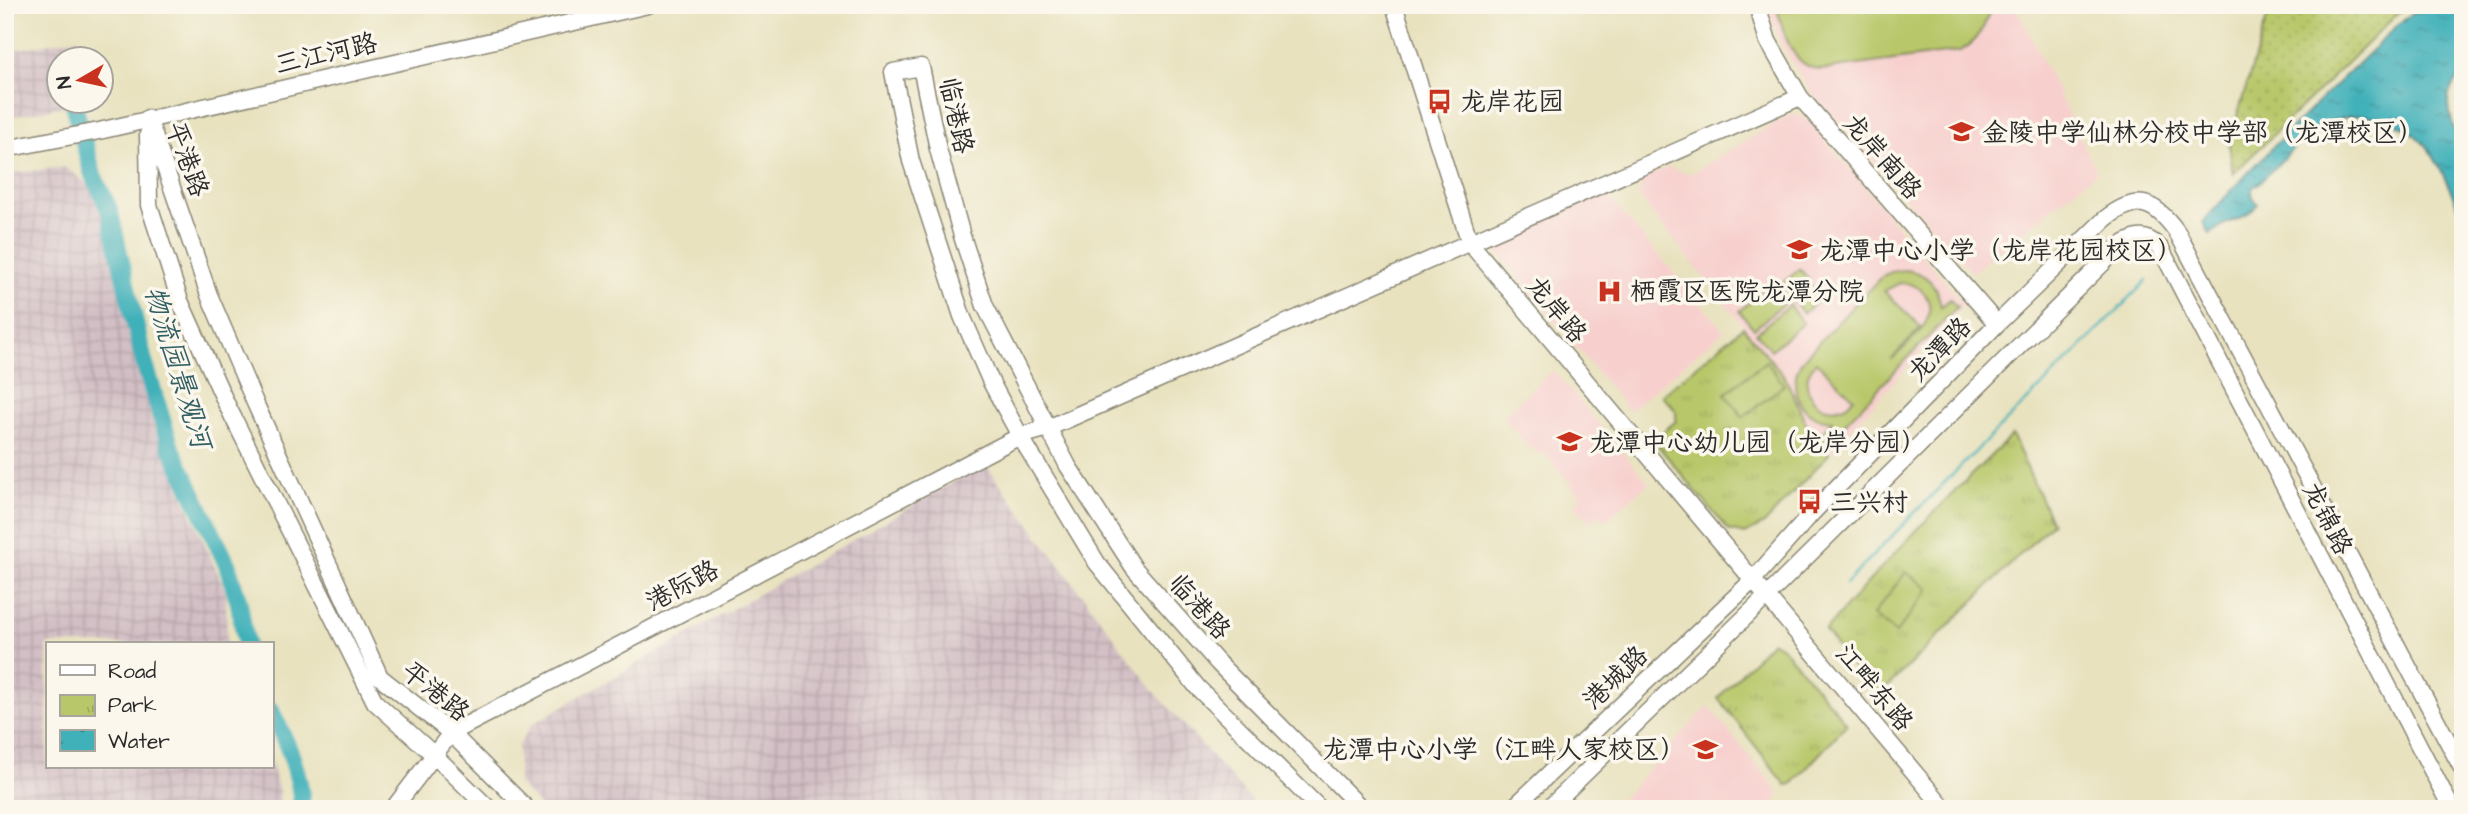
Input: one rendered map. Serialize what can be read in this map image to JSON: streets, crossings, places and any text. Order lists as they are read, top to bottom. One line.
{"streets":{"street":["三江河路","临港路","龙岸南路","平港路","龙岸路","龙潭路","龙锦路","港际路","港城路","江畔东路"]},"crossings":[["三江河路","平港路"],["临港路","港际路"],["龙岸南路","龙潭路"],["龙岸南路","港际路"],["平港路","港际路"],["龙岸路","龙潭路"],["龙岸路","港际路"],["龙岸路","港城路"],["龙岸路","江畔东路"],["龙潭路","龙锦路"],["龙潭路","港城路"],["龙潭路","江畔东路"],["港城路","江畔东路"]],"water":["物流园景观河"],"places":{"bus stop":["龙岸花园","三兴村"],"school or university":["金陵中学仙林分校中学部（龙潭校区）","龙潭中心小学（龙岸花园校区）","龙潭中心幼儿园（龙岸分园）","龙潭中心小学（江畔人家校区）"],"hospital":["栖霞区医院龙潭分院"]},"legend":["Road","Park","Water"],"north":"left"}
